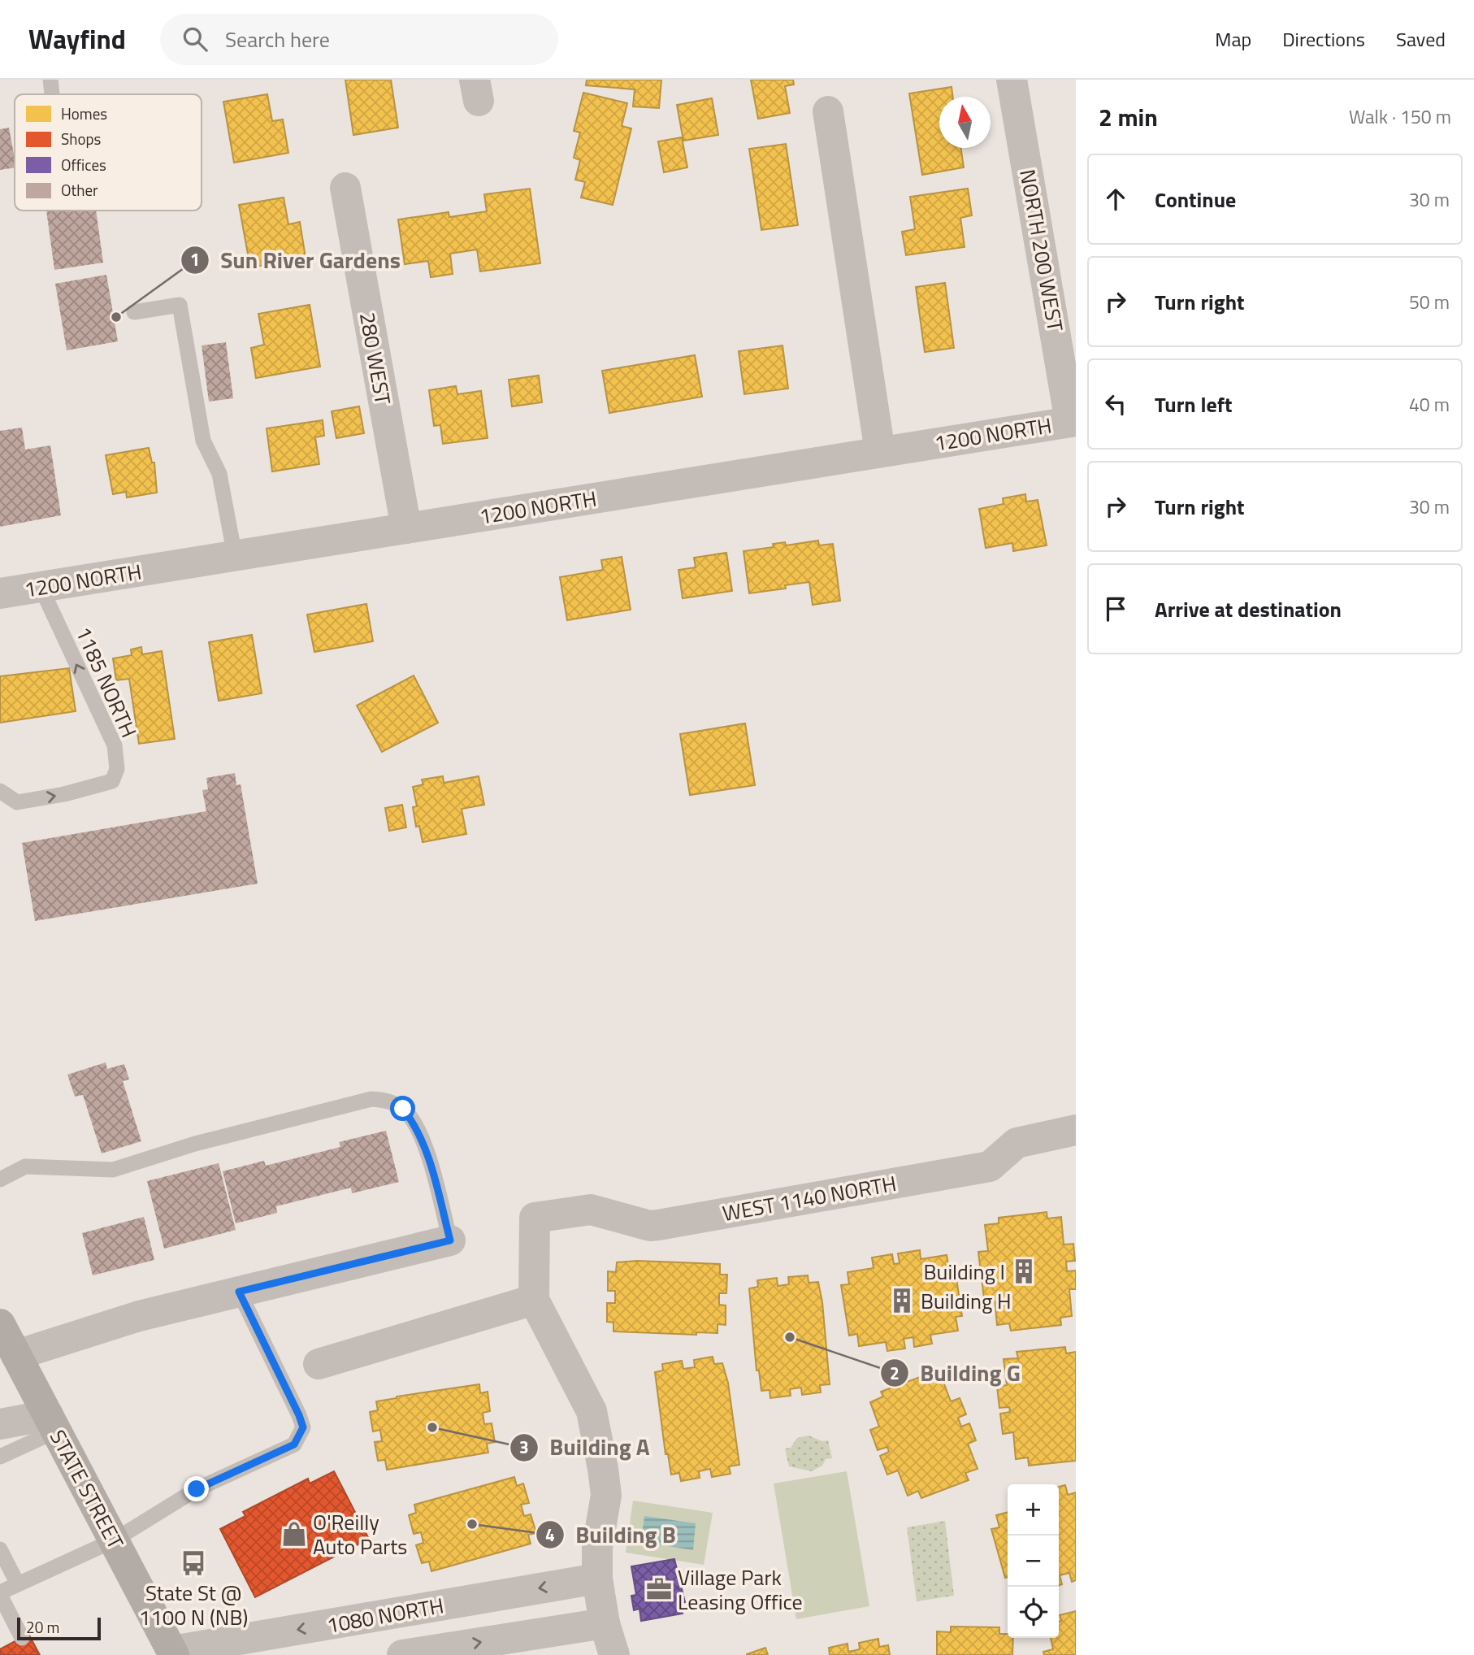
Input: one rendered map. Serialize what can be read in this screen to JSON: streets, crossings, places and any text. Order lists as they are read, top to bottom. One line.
{"streets":{"main road":["STATE STREET"],"street":["NORTH 200 WEST","280 WEST","1200 NORTH","WEST 1140 NORTH","1080 NORTH"],"lane":["1185 NORTH"]},"crossings":[["NORTH 200 WEST","1200 NORTH"],["280 WEST","1200 NORTH"],["1200 NORTH","1185 NORTH"],["STATE STREET","1080 NORTH"]],"places":{"other":["Sun River Gardens","Building G","Building A","Building B"],"building":["Building I","Building H"],"shop":["O'Reilly Auto Parts"],"bus stop":["State St @ 1100 N (NB)"],"office":["Village Park Leasing Office"]},"legend":["Homes","Shops","Offices","Other"],"scale_bar":"20 m","north":"top","page":{"header":"Wayfind","search":"Search here","nav":["Map","Directions","Saved"],"heading":["2 min","Walk · 150 m"],"list":[["Continue","30 m"],["Turn right","50 m"],["Turn left","40 m"],["Turn right","30 m"],"Arrive at destination"],"map_buttons":["+","−"],"scale":"20 m"}}
